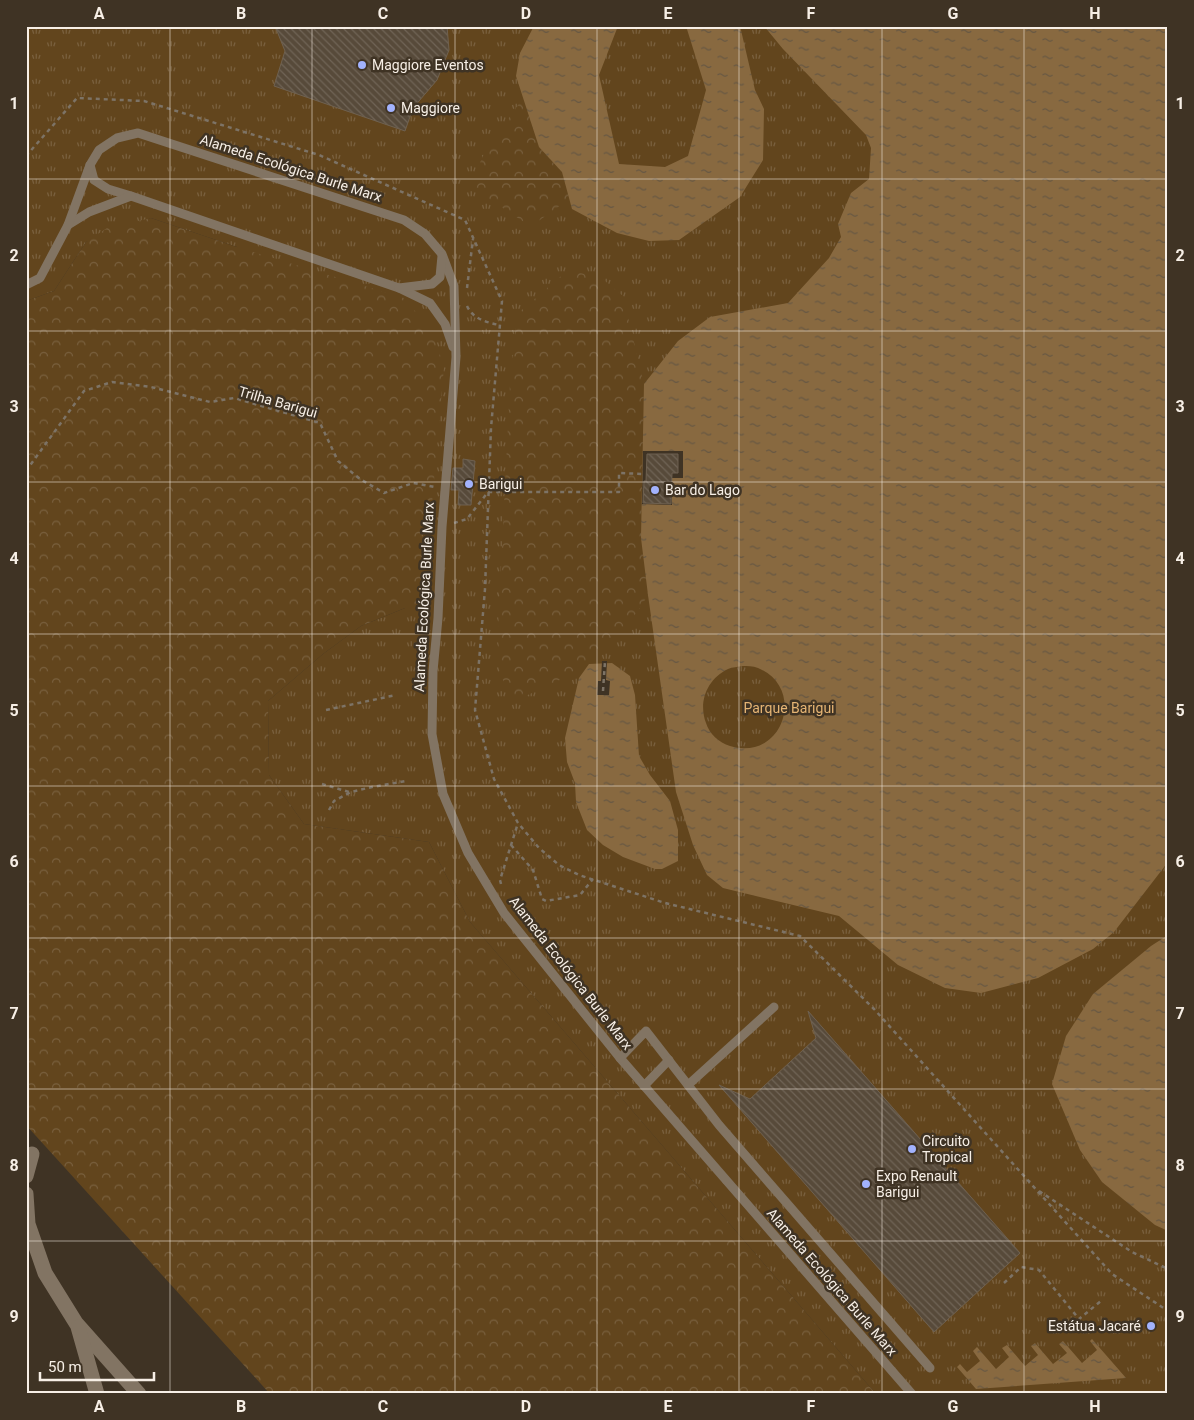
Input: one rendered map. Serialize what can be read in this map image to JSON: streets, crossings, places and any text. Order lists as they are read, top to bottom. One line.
{"streets":{"lane":["Alameda Ecológica Burle Marx"],"path":["Trilha Barigui"]},"crossings":[["Alameda Ecológica Burle Marx","Trilha Barigui"]],"parks":["Parque Barigui"],"places":["Maggiore Eventos","Maggiore","Barigui","Bar do Lago","Circuito Tropical","Expo Renault Barigui","Estátua Jacaré"],"scale_bar":"50 m","grid":{"columns":["A","B","C","D","E","F","G","H"],"rows":["1","2","3","4","5","6","7","8","9"]}}
